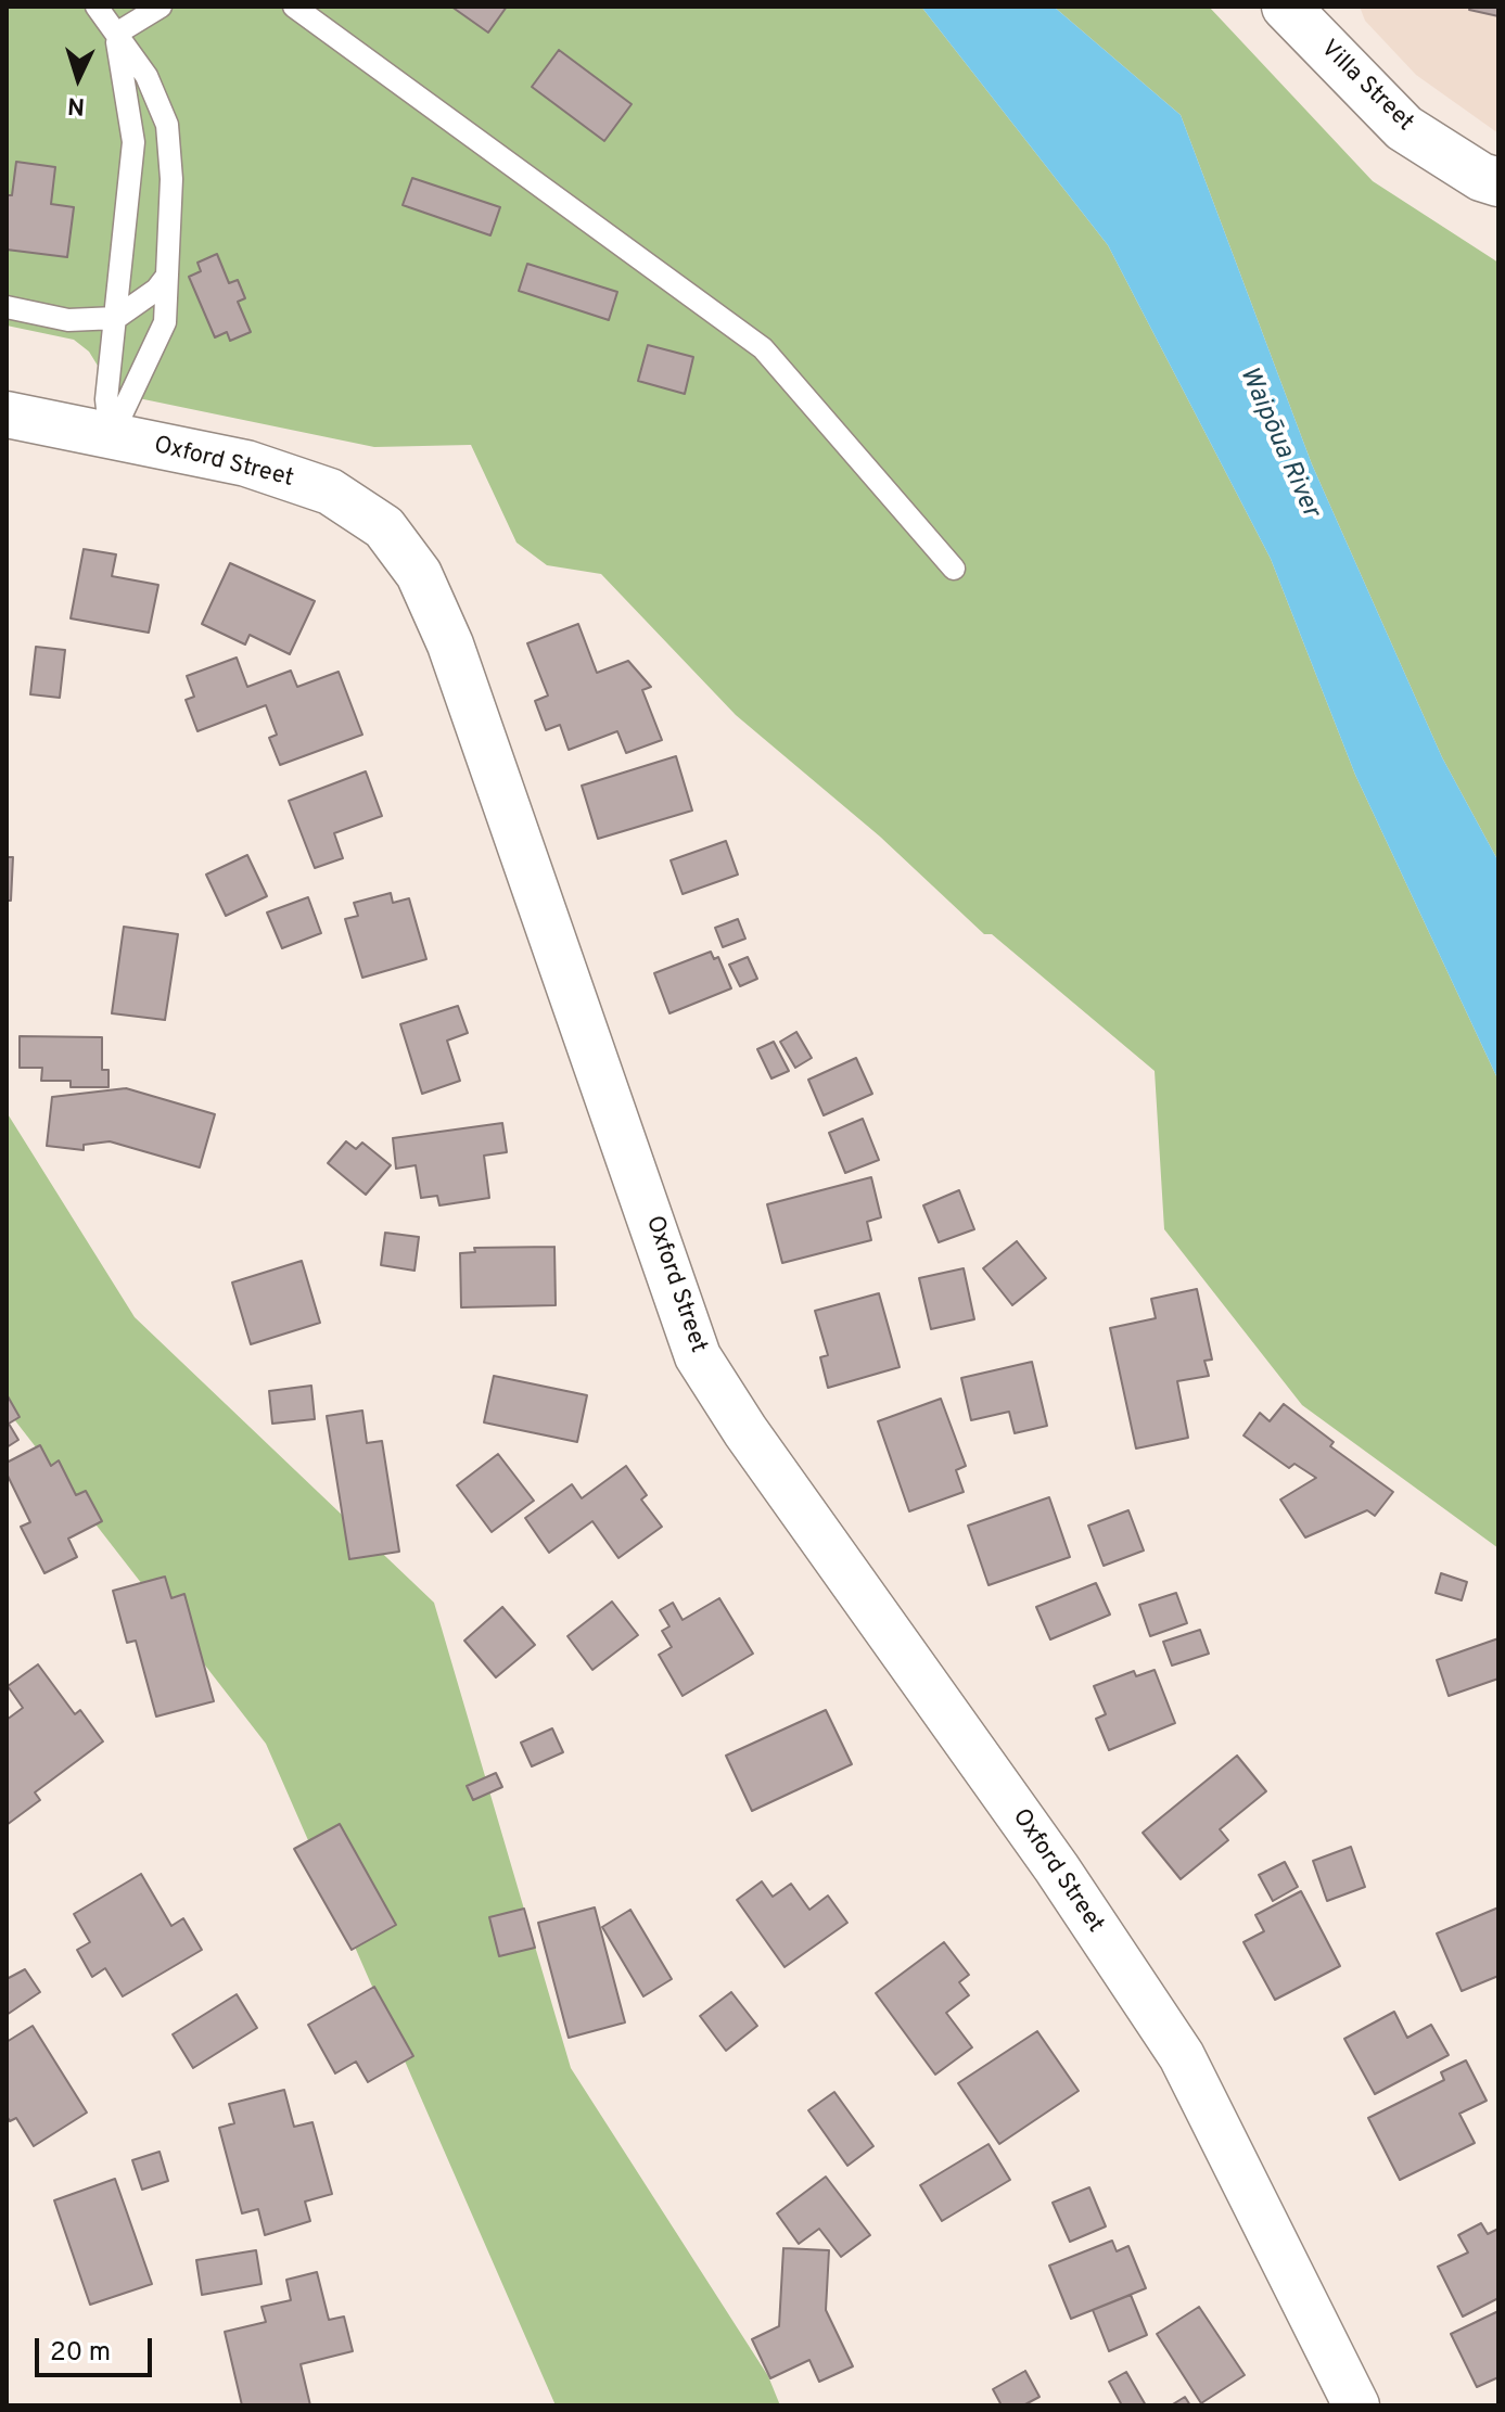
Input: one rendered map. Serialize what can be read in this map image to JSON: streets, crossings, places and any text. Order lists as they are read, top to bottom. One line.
{"streets":{"street":["Villa Street","Oxford Street"]},"water":["Waipōua River"],"scale_bar":"20 m","north":"bottom"}
